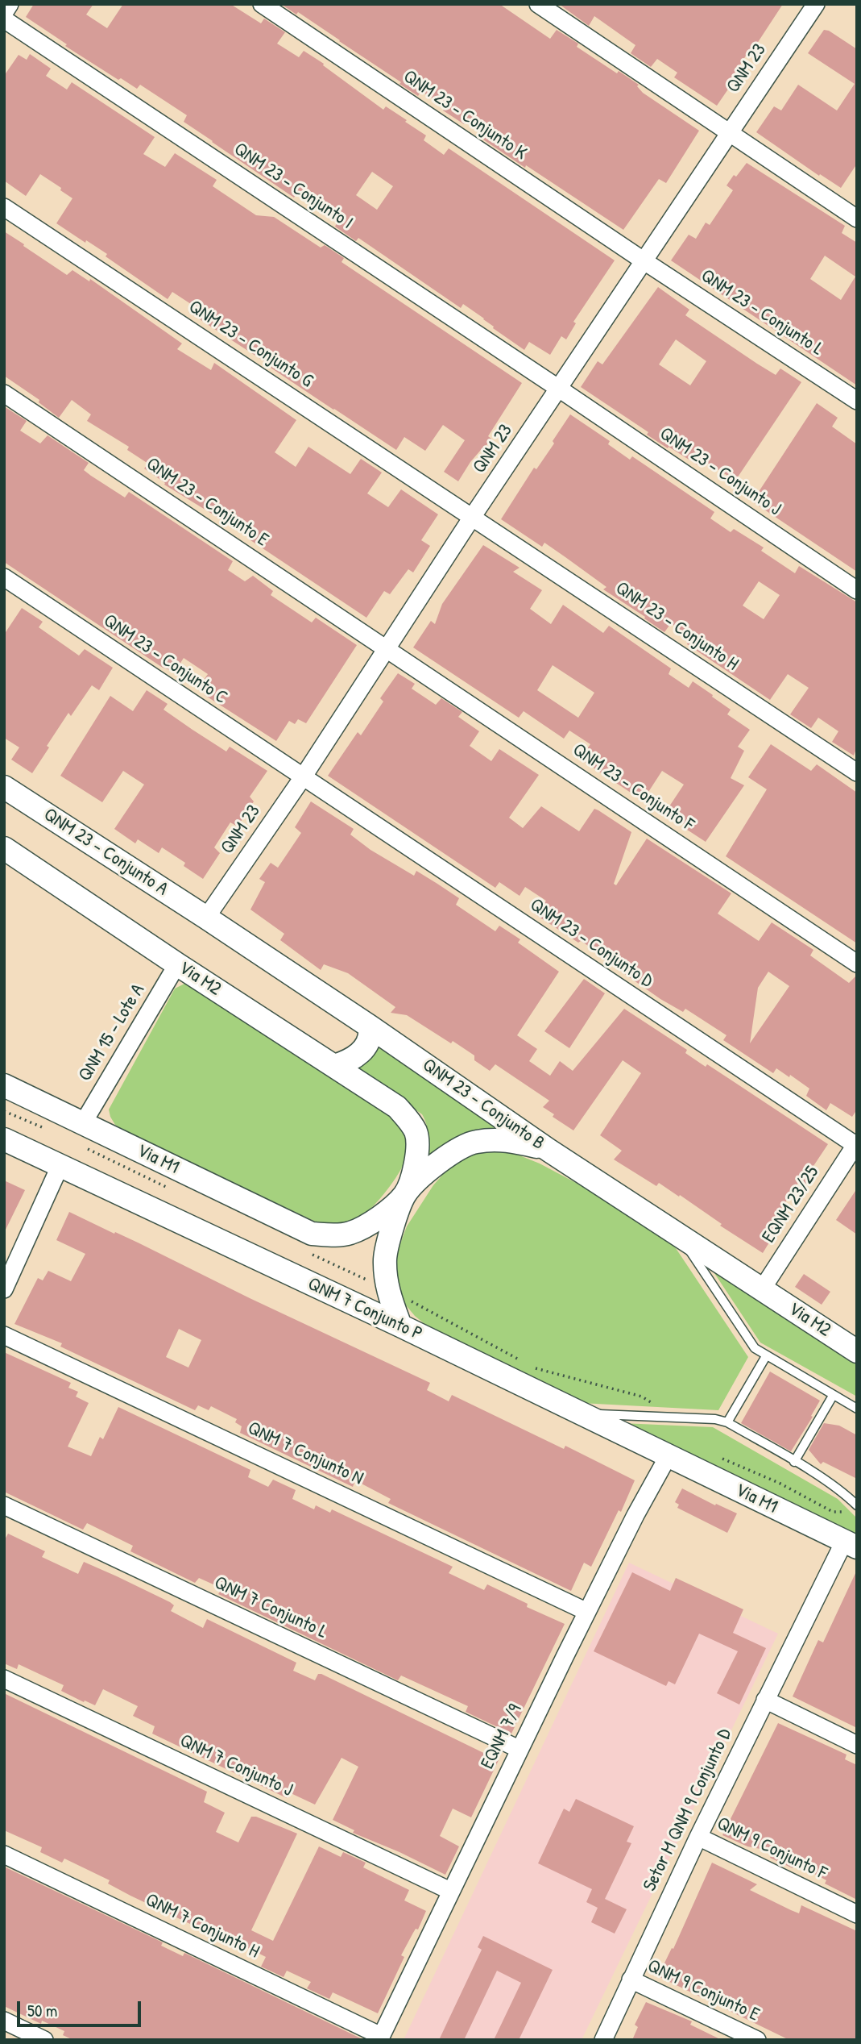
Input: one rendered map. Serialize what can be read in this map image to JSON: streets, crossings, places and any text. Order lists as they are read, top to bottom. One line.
{"streets":{"main road":["QNM 23 - Conjunto A","Via M2","QNM 23 - Conjunto B","Via M1","QNM 7 Conjunto P"],"street":["QNM 23","QNM 23 - Conjunto K","QNM 23 - Conjunto I","QNM 23 - Conjunto L","QNM 23 - Conjunto G","QNM 23 - Conjunto J","QNM 23 - Conjunto E","QNM 23 - Conjunto H","QNM 23 - Conjunto C","QNM 23 - Conjunto F","QNM 23 - Conjunto D","QNM 15 - Lote A","EQNM 23/25","QNM 7 Conjunto N","QNM 7 Conjunto L","EQNM 7/9","QNM 7 Conjunto J","Setor M QNM 9 Conjunto D","QNM 9 Conjunto F","QNM 7 Conjunto H","QNM 9 Conjunto E"]},"crossings":[["QNM 23","QNM 23 - Conjunto K"],["QNM 23","QNM 23 - Conjunto I"],["QNM 23","QNM 23 - Conjunto L"],["QNM 23","QNM 23 - Conjunto G"],["QNM 23","QNM 23 - Conjunto J"],["QNM 23","QNM 23 - Conjunto E"],["QNM 23","QNM 23 - Conjunto H"],["QNM 23","QNM 23 - Conjunto C"],["QNM 23","QNM 23 - Conjunto F"],["QNM 23","QNM 23 - Conjunto A"],["QNM 23","QNM 23 - Conjunto D"],["QNM 23","QNM 23 - Conjunto B"],["QNM 23 - Conjunto K","QNM 23 - Conjunto L"],["QNM 23 - Conjunto I","QNM 23 - Conjunto J"],["QNM 23 - Conjunto G","QNM 23 - Conjunto H"],["QNM 23 - Conjunto E","QNM 23 - Conjunto F"],["QNM 23 - Conjunto C","QNM 23 - Conjunto D"],["QNM 23 - Conjunto A","QNM 23 - Conjunto B"],["QNM 23 - Conjunto D","EQNM 23/25"],["Via M2","QNM 15 - Lote A"],["Via M2","QNM 23 - Conjunto B"],["Via M2","EQNM 23/25"],["QNM 15 - Lote A","Via M1"],["QNM 23 - Conjunto B","EQNM 23/25"],["Via M1","QNM 7 Conjunto P"],["Via M1","EQNM 7/9"],["Via M1","Setor M QNM 9 Conjunto D"],["QNM 7 Conjunto P","EQNM 7/9"],["QNM 7 Conjunto N","EQNM 7/9"],["QNM 7 Conjunto L","EQNM 7/9"],["EQNM 7/9","QNM 7 Conjunto J"],["EQNM 7/9","QNM 7 Conjunto H"],["Setor M QNM 9 Conjunto D","QNM 9 Conjunto F"],["Setor M QNM 9 Conjunto D","QNM 9 Conjunto E"]],"scale_bar":"50 m"}
